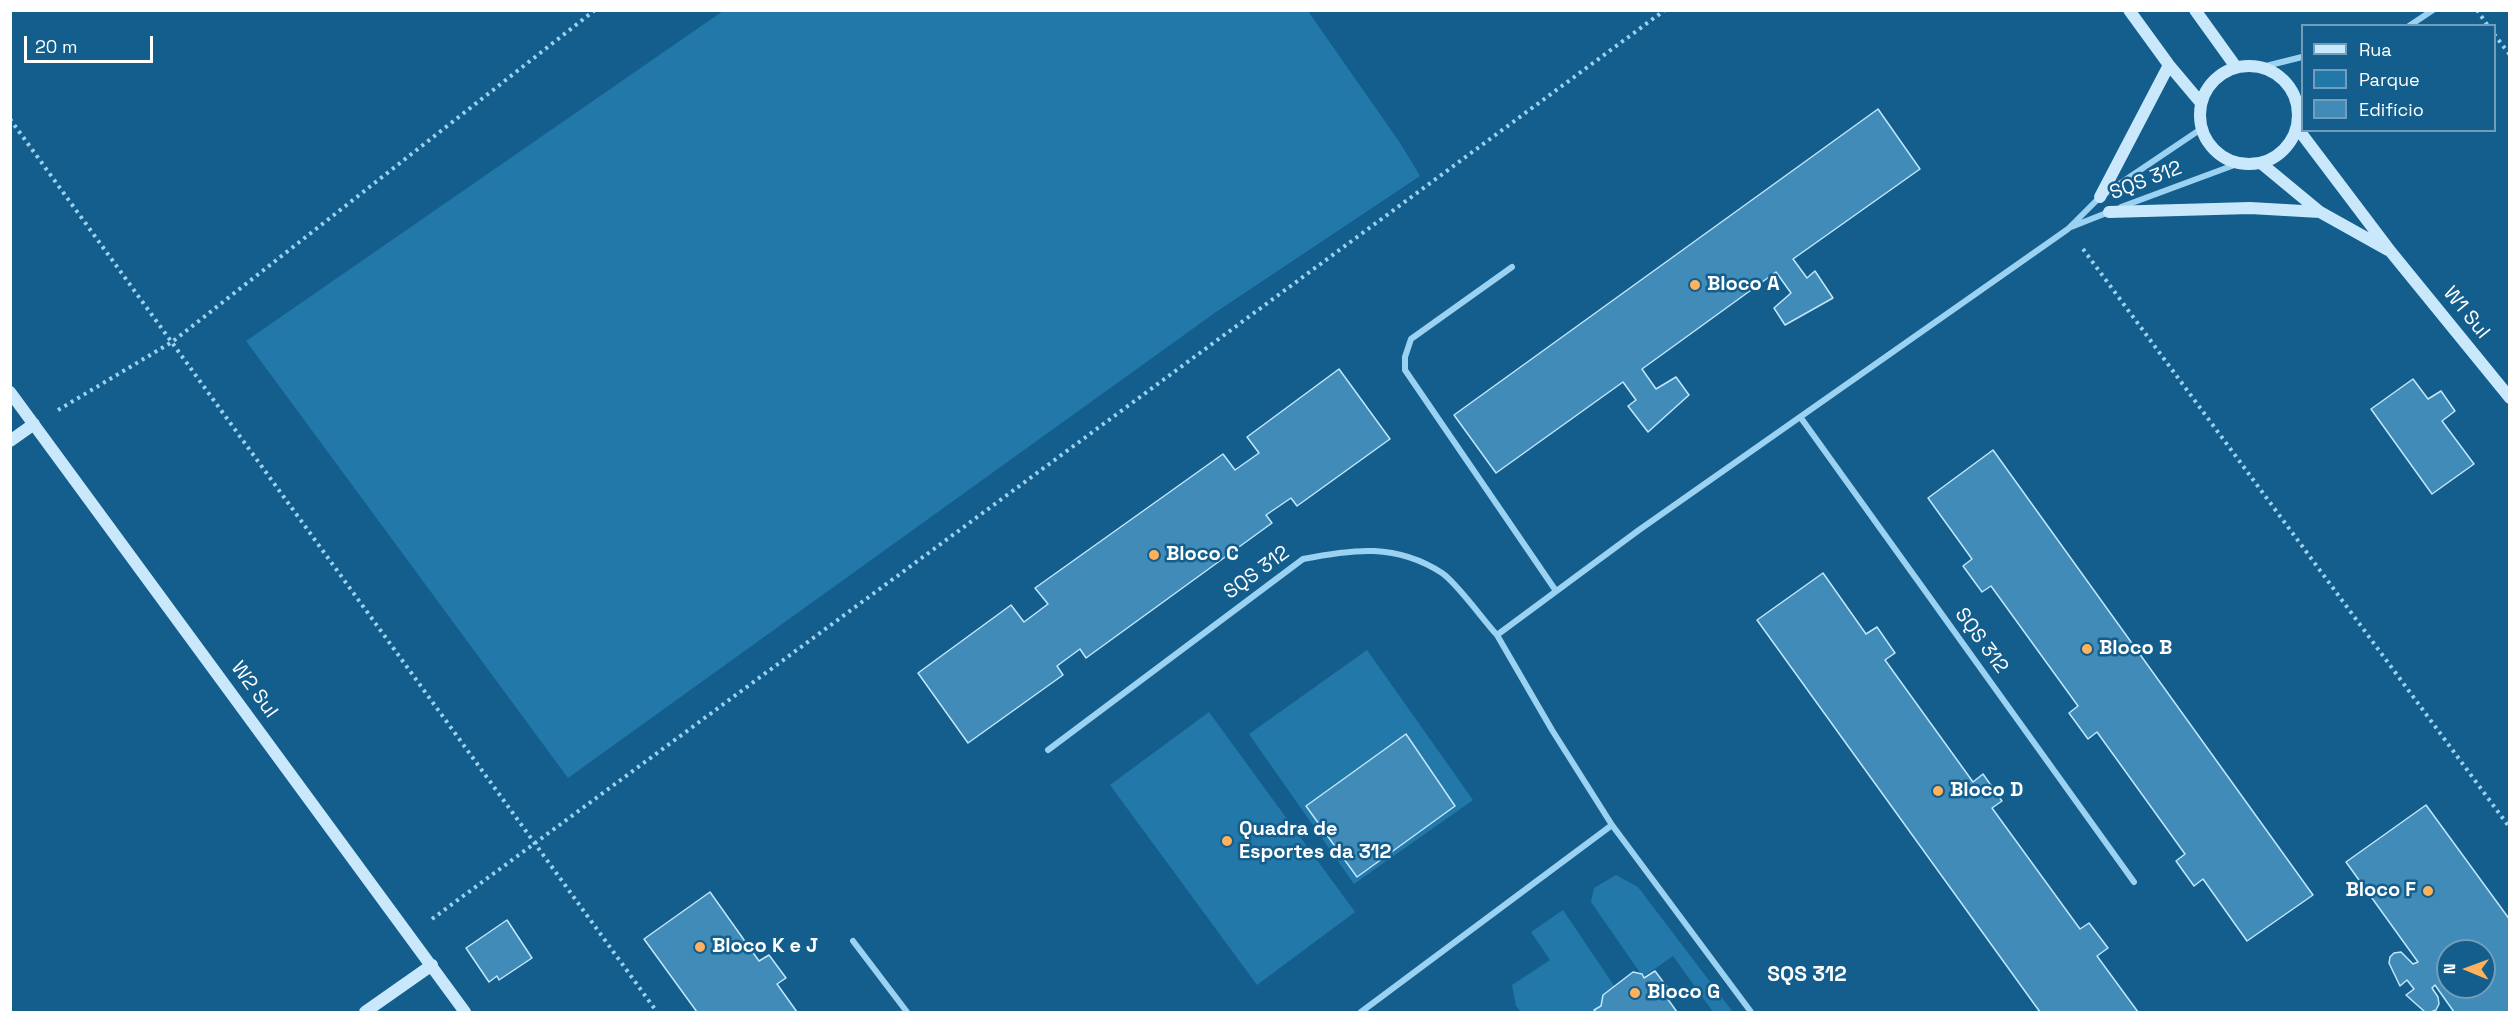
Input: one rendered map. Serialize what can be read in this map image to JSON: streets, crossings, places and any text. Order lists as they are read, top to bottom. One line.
{"streets":{"street":["SQS 312","W1 Sul","W2 Sul"]},"crossings":[["SQS 312","W1 Sul"]],"districts":["SQS 312"],"places":["Bloco A","Bloco C","Bloco B","Bloco D","Quadra de Esportes da 312","Bloco F","Bloco K e J","Bloco G"],"legend":["Rua","Parque","Edifício"],"scale_bar":"20 m","north":"left"}
